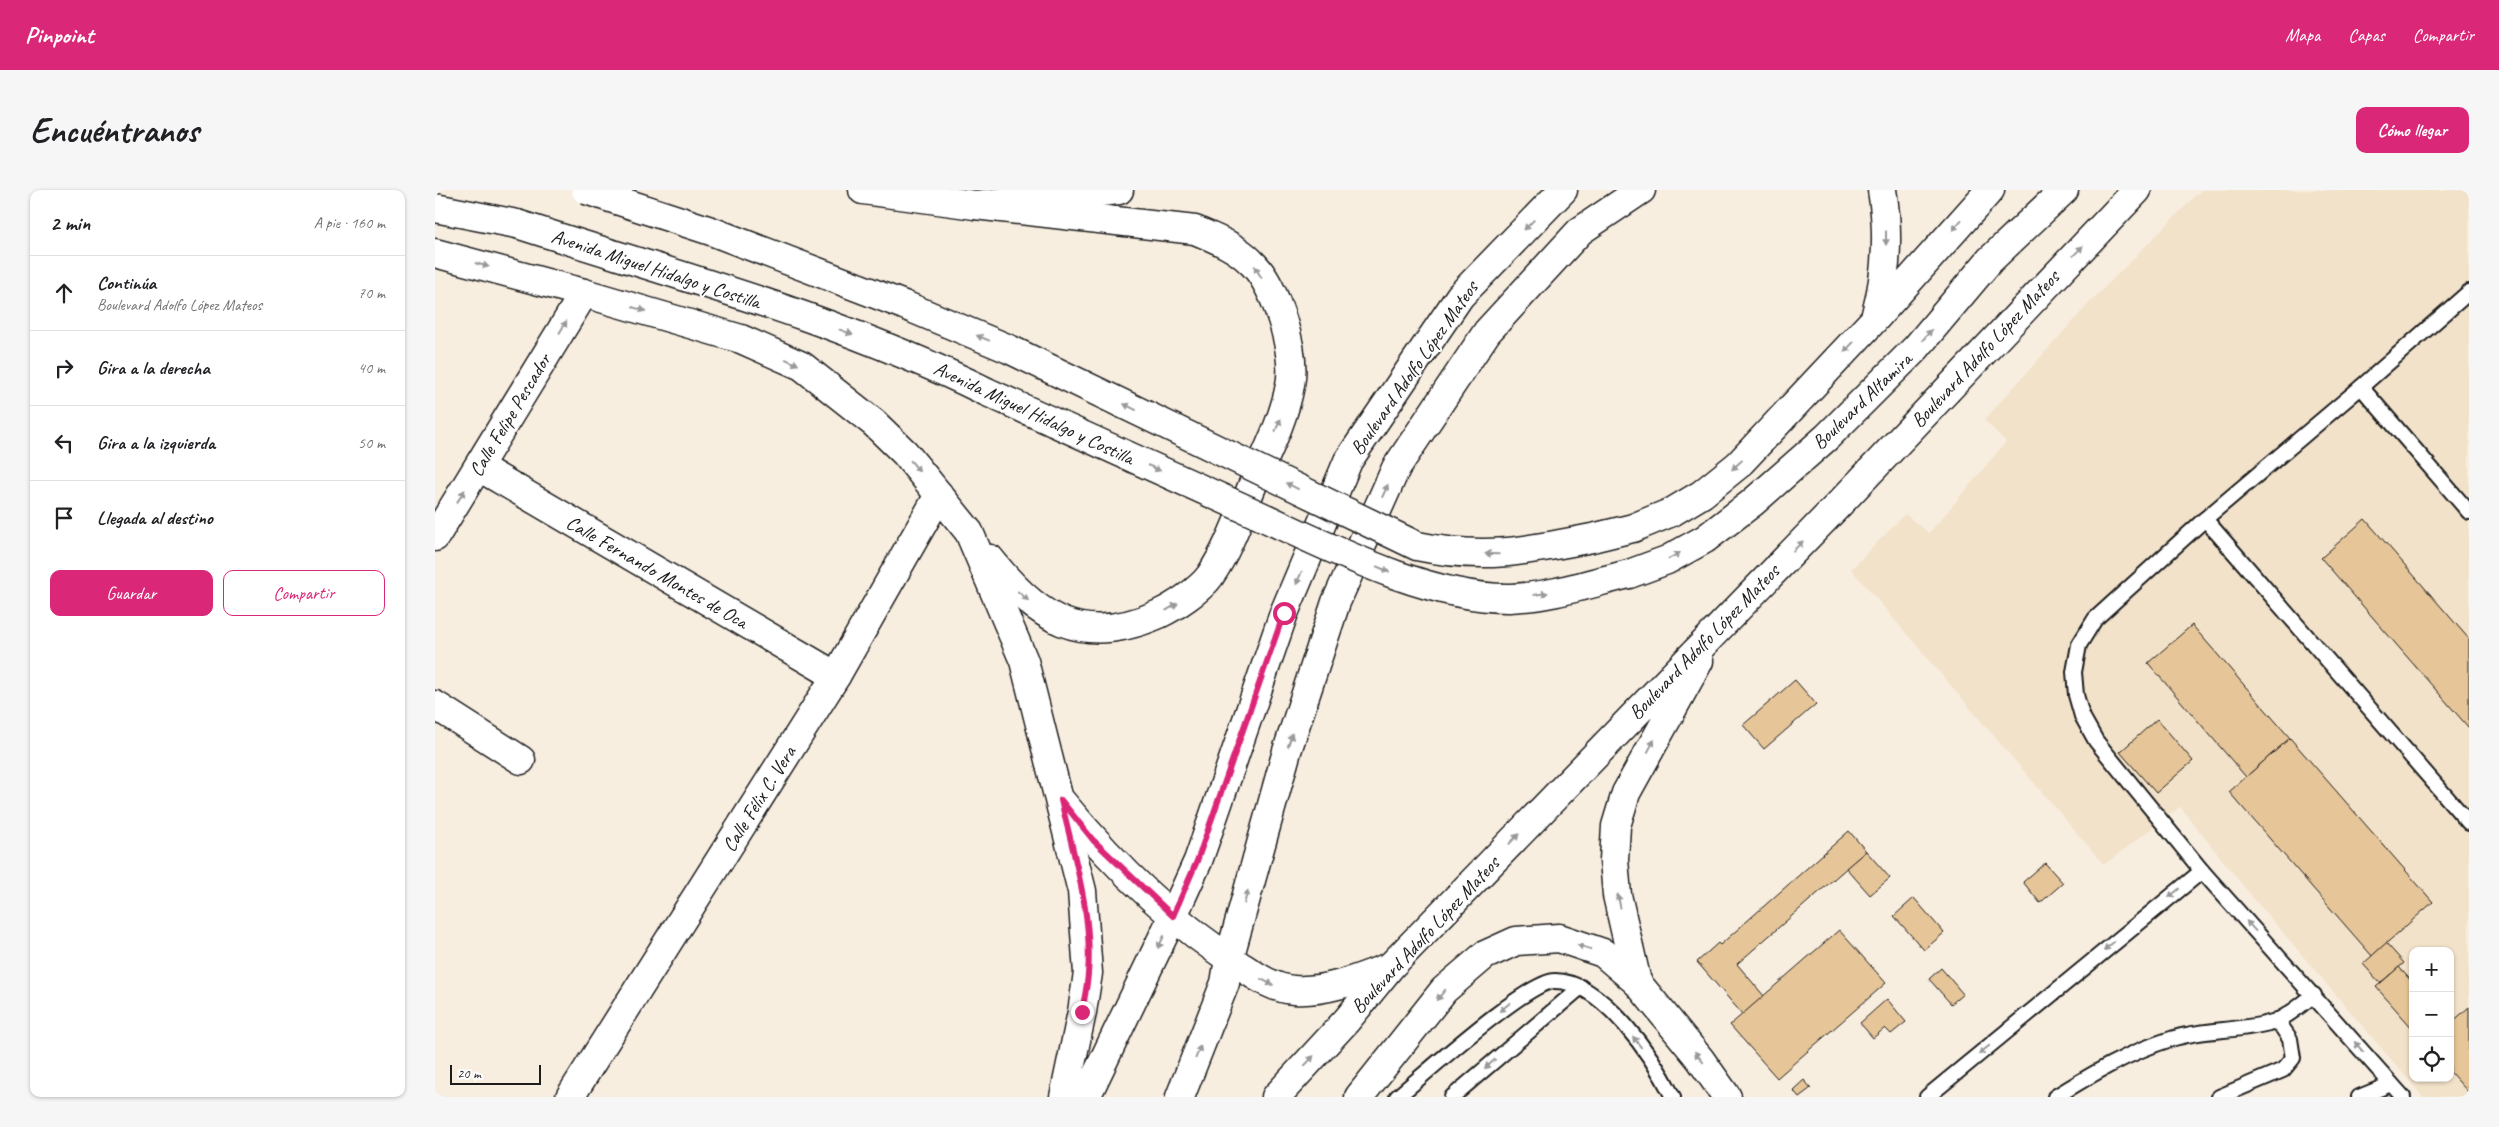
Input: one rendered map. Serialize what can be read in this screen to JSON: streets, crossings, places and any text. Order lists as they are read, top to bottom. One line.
{"streets":{"main road":["Avenida Miguel Hidalgo y Costilla","Boulevard Adolfo López Mateos","Boulevard Altamira","Calle Felipe Pescador","Calle Fernando Montes de Oca","Calle Félix C. Vera"]},"crossings":[["Avenida Miguel Hidalgo y Costilla","Boulevard Altamira"],["Calle Felipe Pescador","Calle Fernando Montes de Oca"],["Calle Fernando Montes de Oca","Calle Félix C. Vera"]],"one_way":["Boulevard Altamira","Calle Felipe Pescador"],"scale_bar":"20 m","page":{"header":"Pinpoint","nav":["Mapa","Capas","Compartir"],"buttons":["Cómo llegar",["Guardar","Compartir"]],"title":"Encuéntranos","heading":["2 min","A pie · 160 m"],"list":[["Continúa","Boulevard Adolfo López Mateos","70 m"],["Gira a la derecha","40 m"],["Gira a la izquierda","50 m"],"Llegada al destino"],"map_buttons":["+","−"],"scale":"20 m"}}
